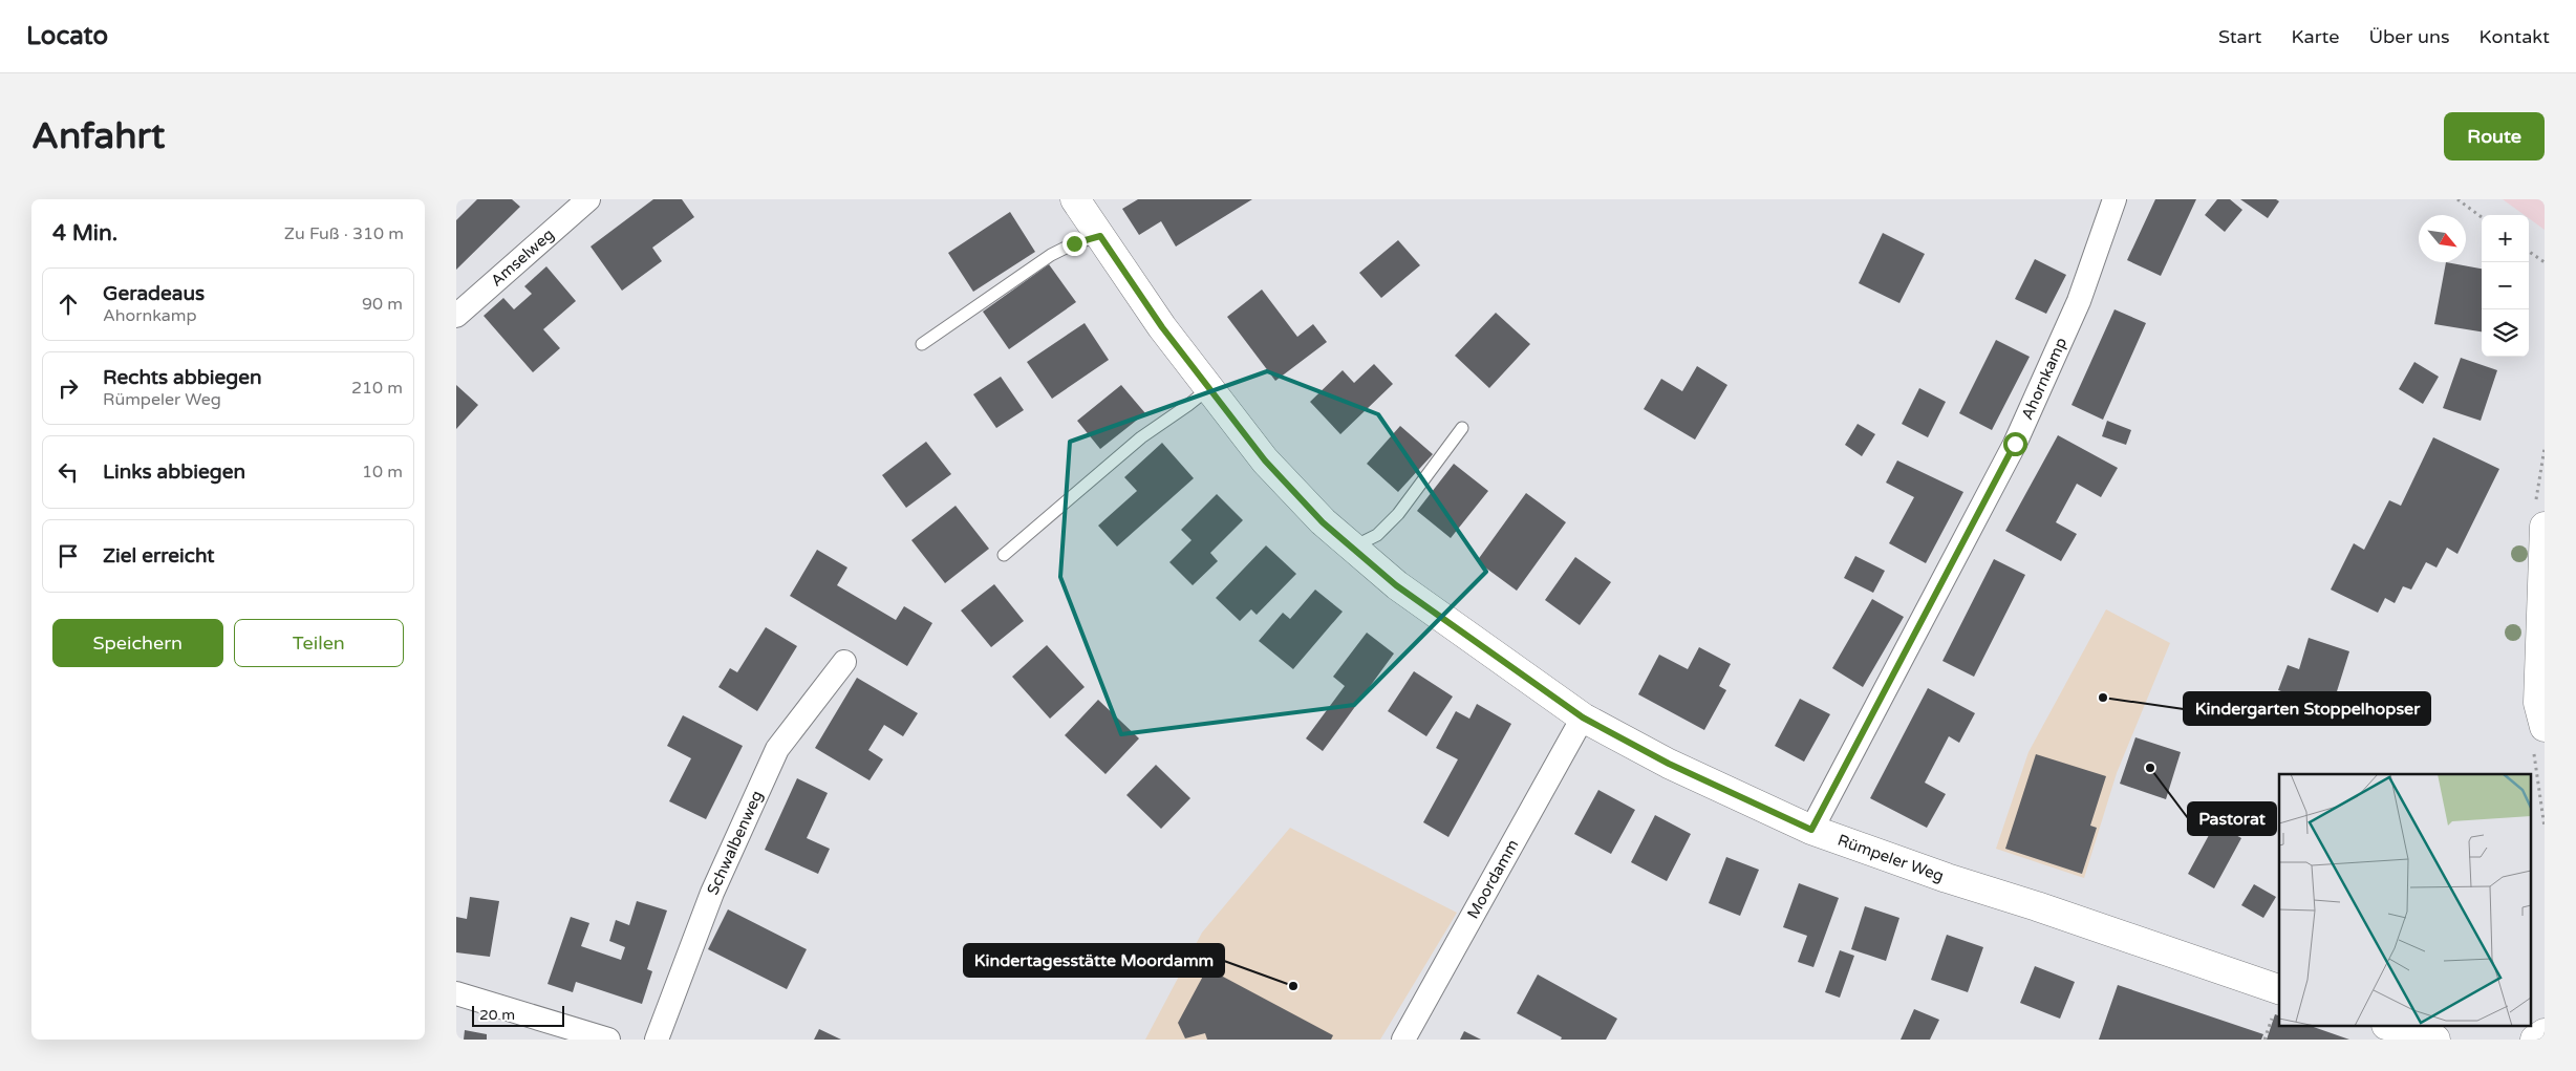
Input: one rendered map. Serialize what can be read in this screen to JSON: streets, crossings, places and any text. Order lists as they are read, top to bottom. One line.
{"streets":{"street":["Amselweg","Ahornkamp","Schwalbenweg","Rümpeler Weg","Moordamm"]},"crossings":[["Ahornkamp","Rümpeler Weg"],["Rümpeler Weg","Moordamm"]],"places":["Kindergarten Stoppelhopser","Pastorat","Kindertagesstätte Moordamm"],"scale_bar":"20 m","north":"bottom right","page":{"header":"Locato","nav":["Start","Karte","Über uns","Kontakt"],"buttons":["Route",["Speichern","Teilen"]],"title":"Anfahrt","heading":["4 Min.","Zu Fuß · 310 m"],"map_buttons":["+","−"],"list":[["Geradeaus","Ahornkamp","90 m"],["Rechts abbiegen","Rümpeler Weg","210 m"],["Links abbiegen","10 m"],"Ziel erreicht"],"scale":"20 m"}}
